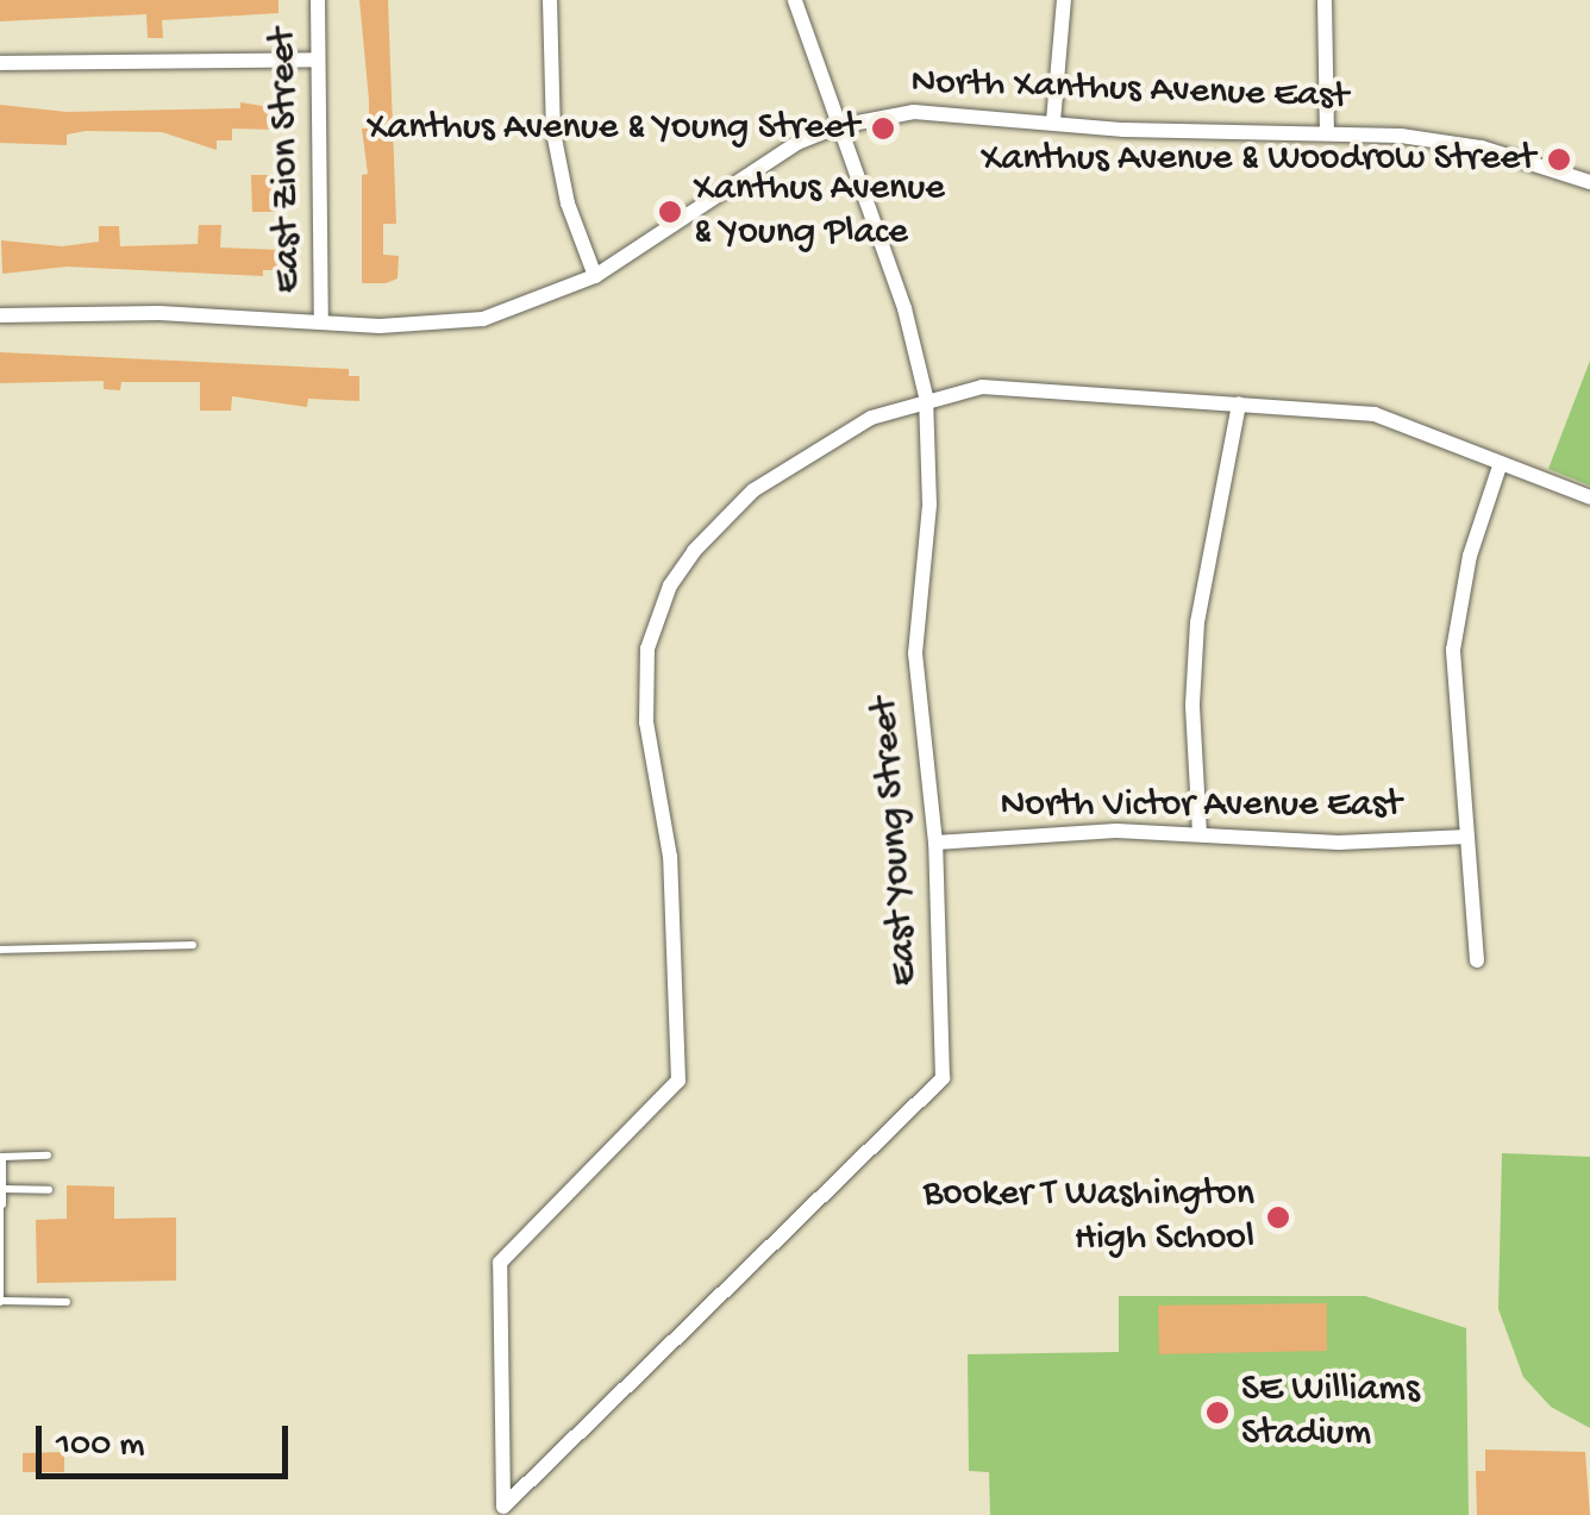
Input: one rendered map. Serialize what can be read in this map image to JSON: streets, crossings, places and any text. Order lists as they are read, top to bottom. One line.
{"streets":{"street":["North Xanthus Avenue East","East Zion Street","North Victor Avenue East","East Young Street"]},"crossings":[["North Xanthus Avenue East","East Zion Street"],["North Xanthus Avenue East","East Young Street"],["North Victor Avenue East","East Young Street"]],"places":["Xanthus Avenue & Young Street","Xanthus Avenue & Woodrow Street","Xanthus Avenue & Young Place","Booker T Washington High School","SE Williams Stadium"],"scale_bar":"100 m"}
